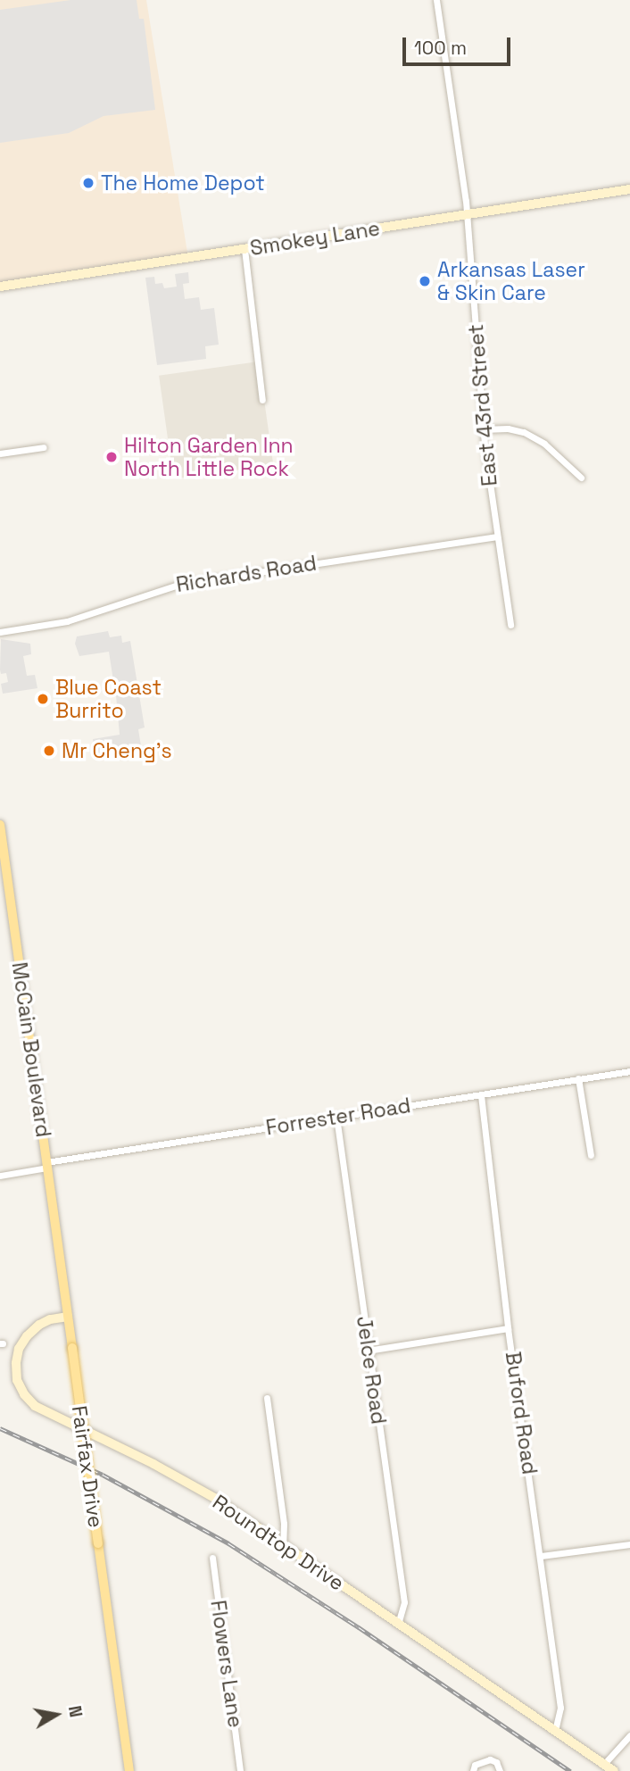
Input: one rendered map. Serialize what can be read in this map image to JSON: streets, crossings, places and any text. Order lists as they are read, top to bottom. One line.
{"streets":{"main road":["McCain Boulevard","Fairfax Drive"],"street":["Smokey Lane","East 43rd Street","Richards Road","Forrester Road","Jelce Road","Buford Road","Roundtop Drive","Flowers Lane"]},"crossings":[["Smokey Lane","East 43rd Street"],["East 43rd Street","Richards Road"],["McCain Boulevard","Forrester Road"],["McCain Boulevard","Fairfax Drive"],["Forrester Road","Jelce Road"],["Forrester Road","Buford Road"],["Forrester Road","Fairfax Drive"],["Jelce Road","Roundtop Drive"],["Buford Road","Roundtop Drive"],["Fairfax Drive","Roundtop Drive"]],"places":["The Home Depot","Arkansas Laser & Skin Care","Hilton Garden Inn North Little Rock","Blue Coast Burrito","Mr Cheng's"],"scale_bar":"100 m","north":"right"}
